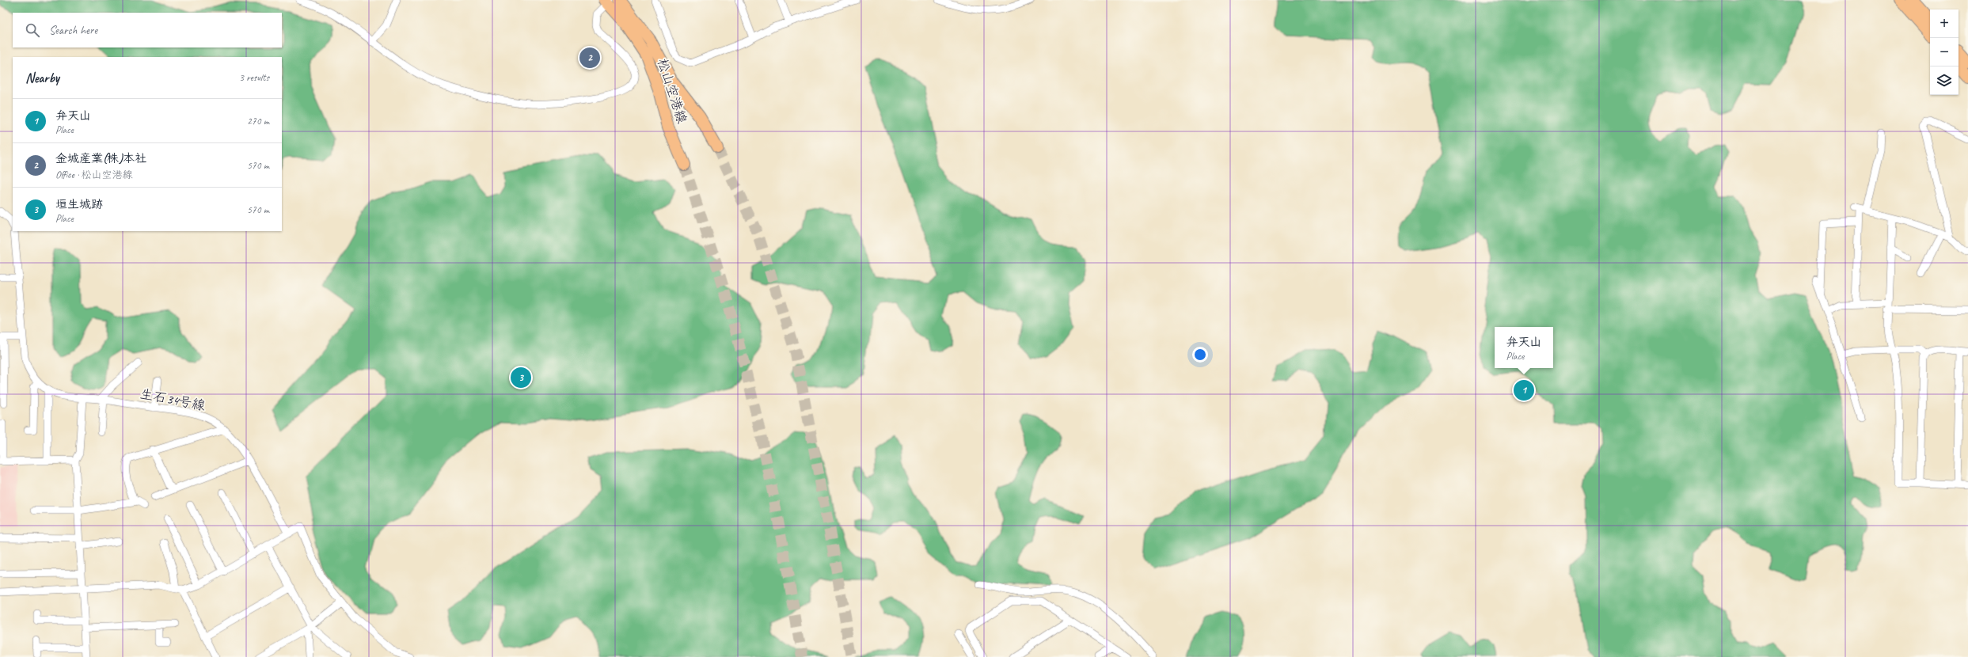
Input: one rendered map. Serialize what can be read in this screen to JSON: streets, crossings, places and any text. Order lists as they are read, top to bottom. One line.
{"streets":{"main road":["松山空港線"],"street":["生石34号線"]},"page":{"map_buttons":["+","−"],"search":"Search here","pins":["2","3","1"],"heading":["Nearby","3 results"],"list":[{"mark":"1","name":"弁天山","note":"Place","value":"270 m"},{"mark":"2","name":"金城産業(株)本社","note":"Office · 松山空港線","value":"570 m"},{"mark":"3","name":"垣生城跡","note":"Place","value":"570 m"}],"popup":["弁天山","Place"]}}
